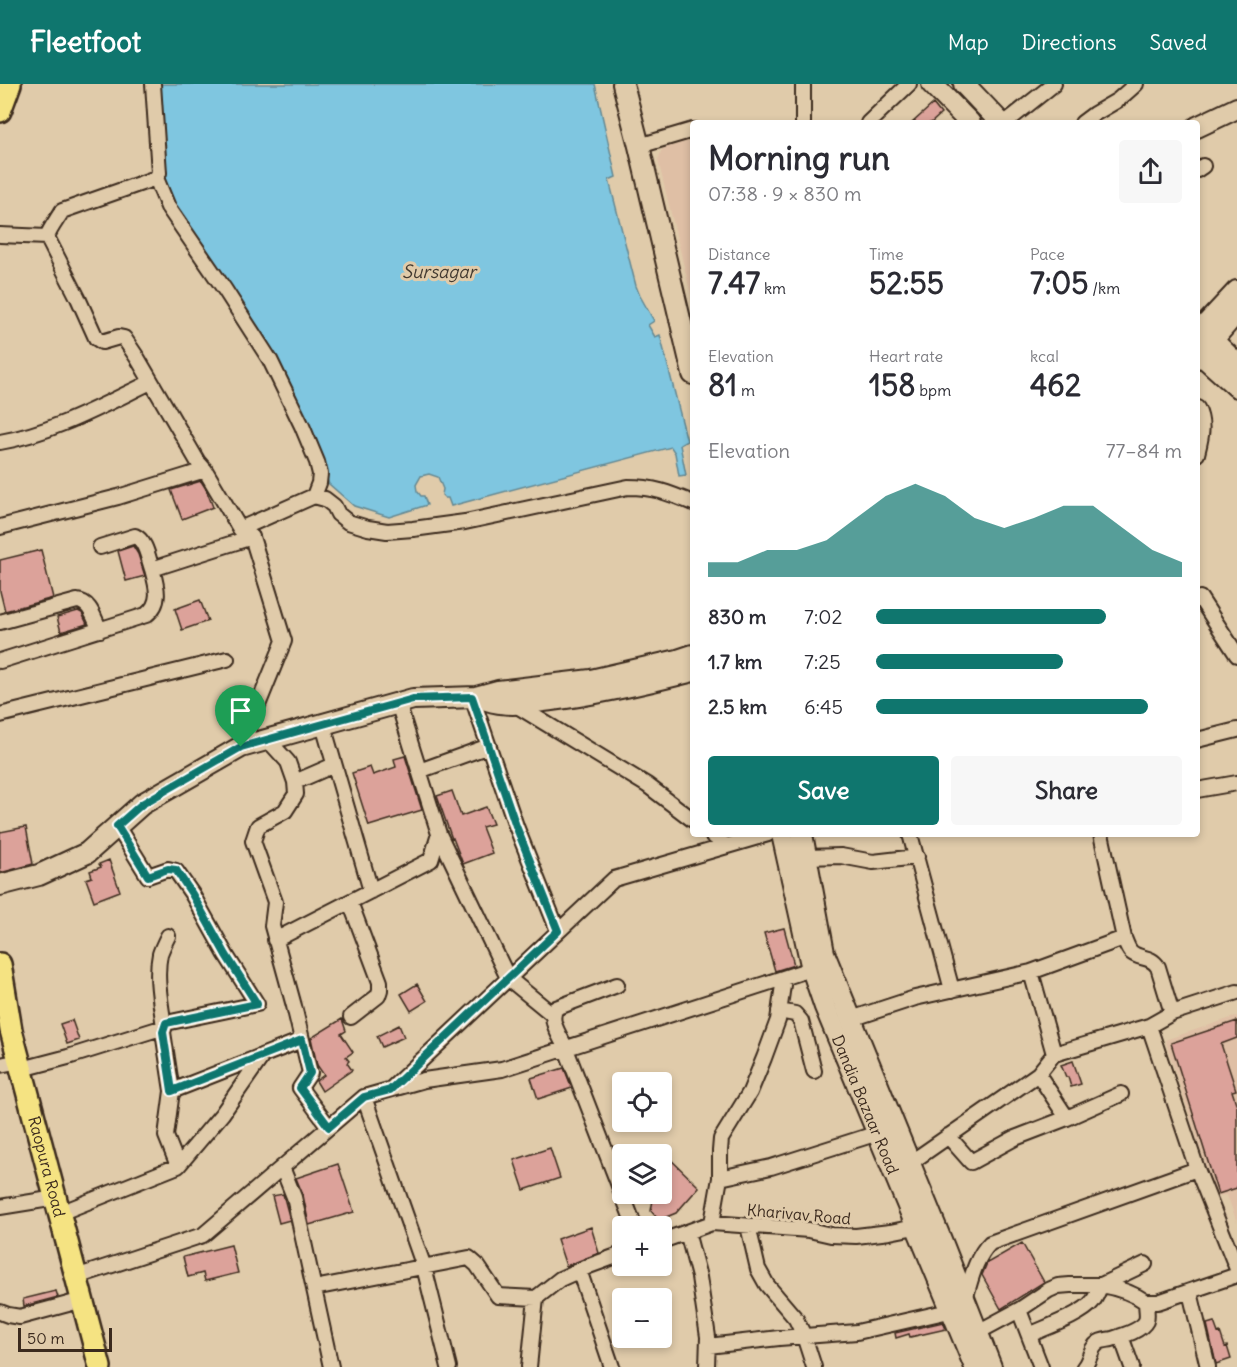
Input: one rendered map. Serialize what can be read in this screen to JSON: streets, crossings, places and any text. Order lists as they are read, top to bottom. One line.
{"streets":{"main road":["Raopura Road"],"street":["Dandia Bazaar Road","Kharivav Road"]},"crossings":[["Dandia Bazaar Road","Kharivav Road"]],"water":["Sursagar"],"scale_bar":"50 m","page":{"header":"Fleetfoot","nav":["Map","Directions","Saved"],"heading":["Morning run","07:38 · 9 × 830 m"],"stats":[["Distance","7.47 km"],["Time","52:55"],["Pace","7:05 /km"],["Elevation","81 m"],["Heart rate","158 bpm"],["kcal","462"]],"chart":["Elevation","77–84 m"],"list":[{"name":"830 m","note":"7:02"},{"name":"1.7 km","note":"7:25"},{"name":"2.5 km","note":"6:45"}],"buttons":["Save","Share"],"map_buttons":["+","−"],"scale":"50 m"}}
